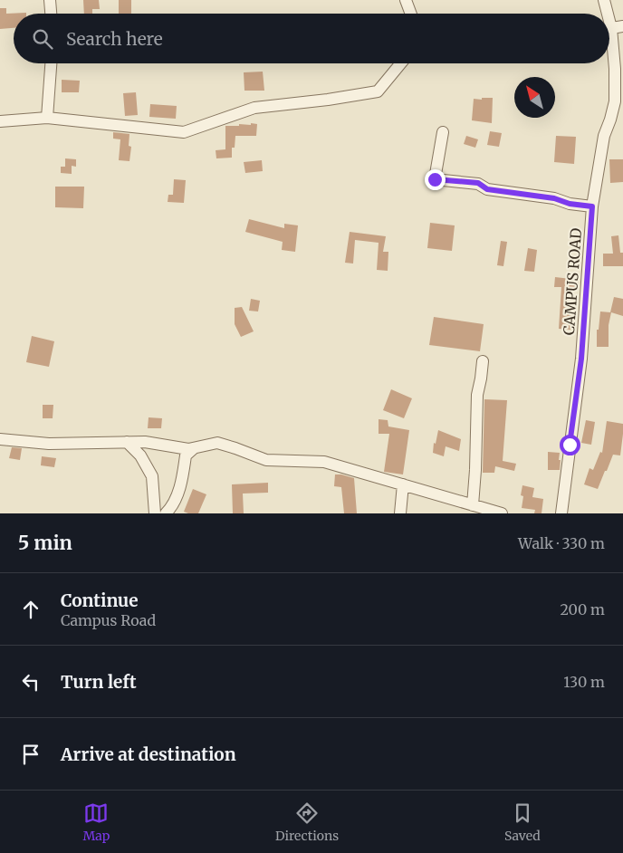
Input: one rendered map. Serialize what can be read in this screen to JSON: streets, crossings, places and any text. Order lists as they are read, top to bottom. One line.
{"streets":{"street":["CAMPUS ROAD"]},"north":"top left","page":{"search":"Search here","heading":["5 min","Walk · 330 m"],"list":[["Continue","Campus Road","200 m"],["Turn left","130 m"],"Arrive at destination"],"nav":["Map","Directions","Saved"]}}
